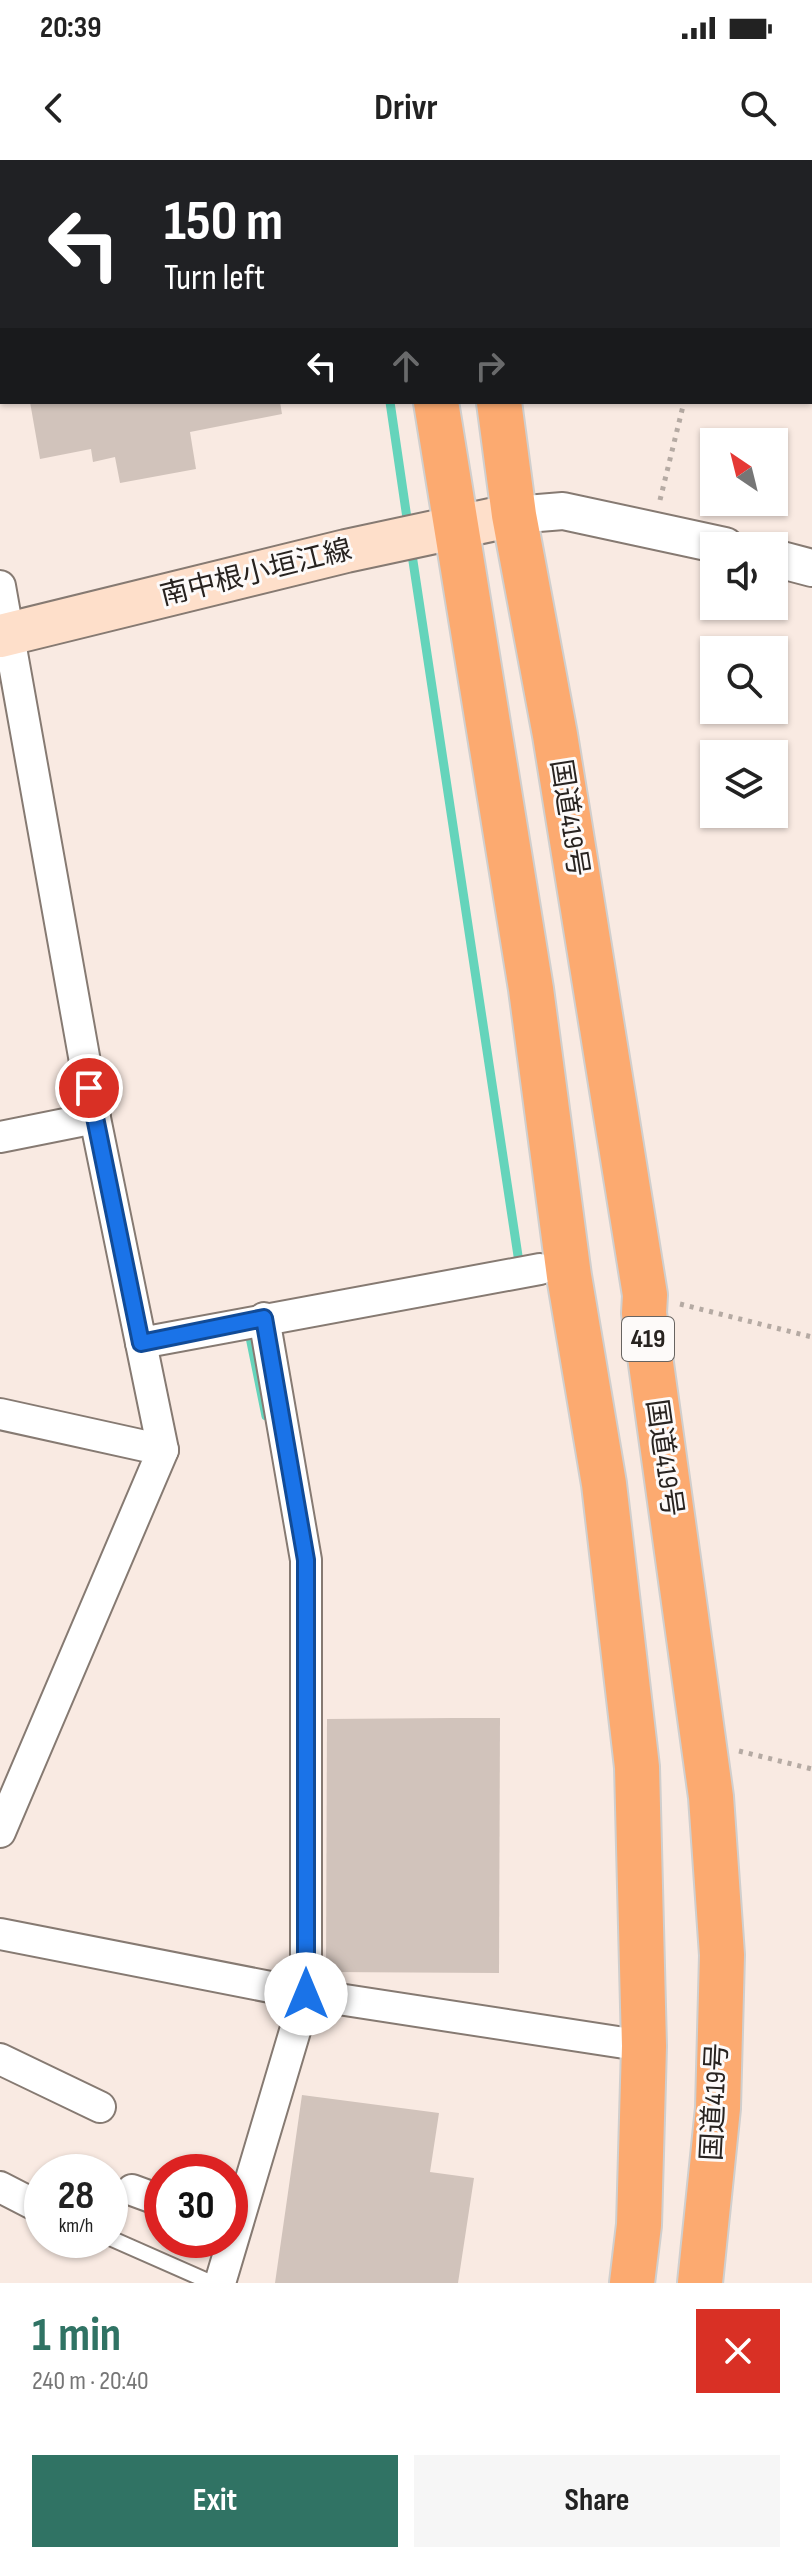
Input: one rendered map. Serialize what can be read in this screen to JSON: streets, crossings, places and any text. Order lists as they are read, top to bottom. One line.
{"streets":{"highway":["国道419号","419"],"main road":["南中根小垣江線"]},"crossings":[["南中根小垣江線","国道419号"],["南中根小垣江線","419"]],"north":"top left","page":{"status":"20:39","header":"Drivr","turn":["150 m","Turn left"],"speed":"28 km/h","limit":"30","heading":["1 min","240 m · 20:40"],"buttons":["Exit","Share"]}}
